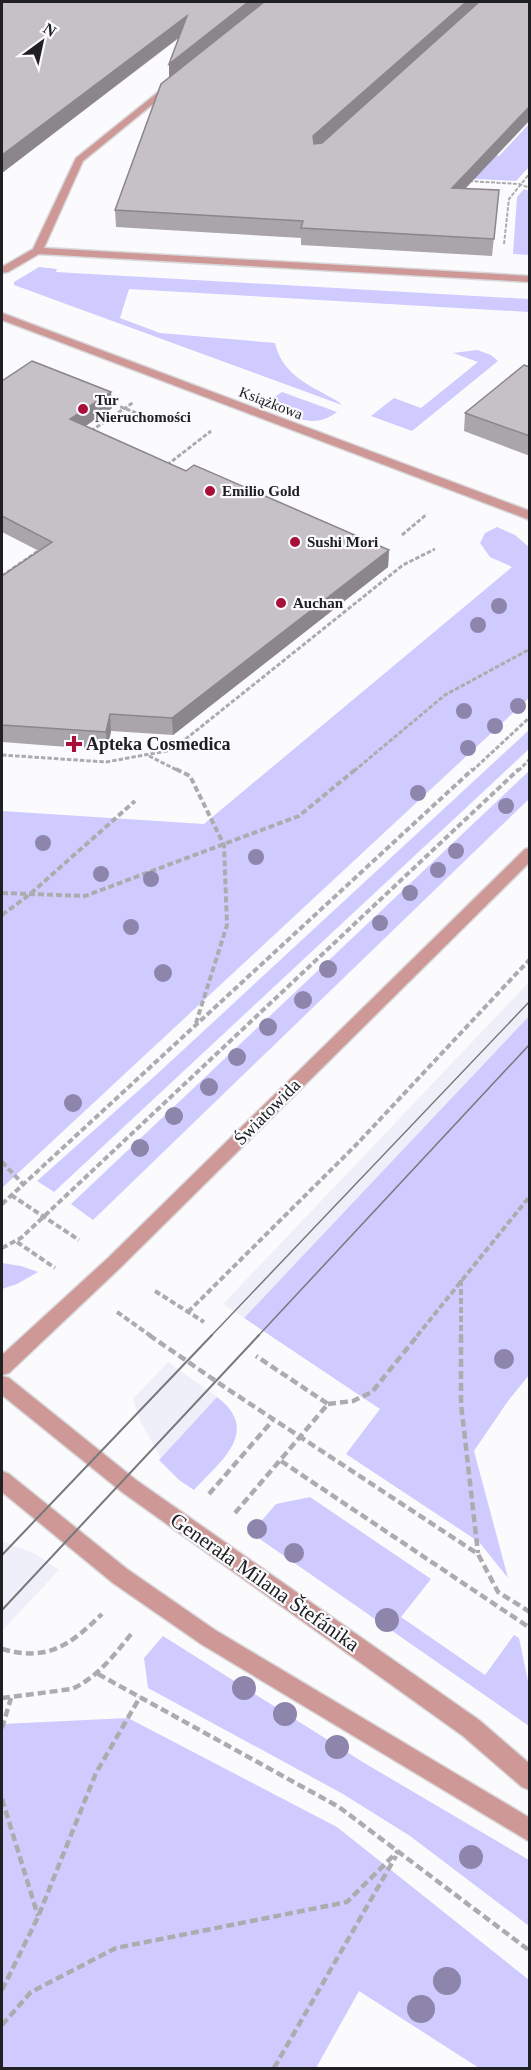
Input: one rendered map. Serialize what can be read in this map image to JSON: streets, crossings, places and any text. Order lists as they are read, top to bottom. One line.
{"streets":{"street":["Książkowa","Światowida","Generała Milana Štefánika"]},"places":{"other":["Tur Nieruchomości","Emilio Gold","Sushi Mori","Auchan"],"health":["Apteka Cosmedica"]},"north":"top right"}
